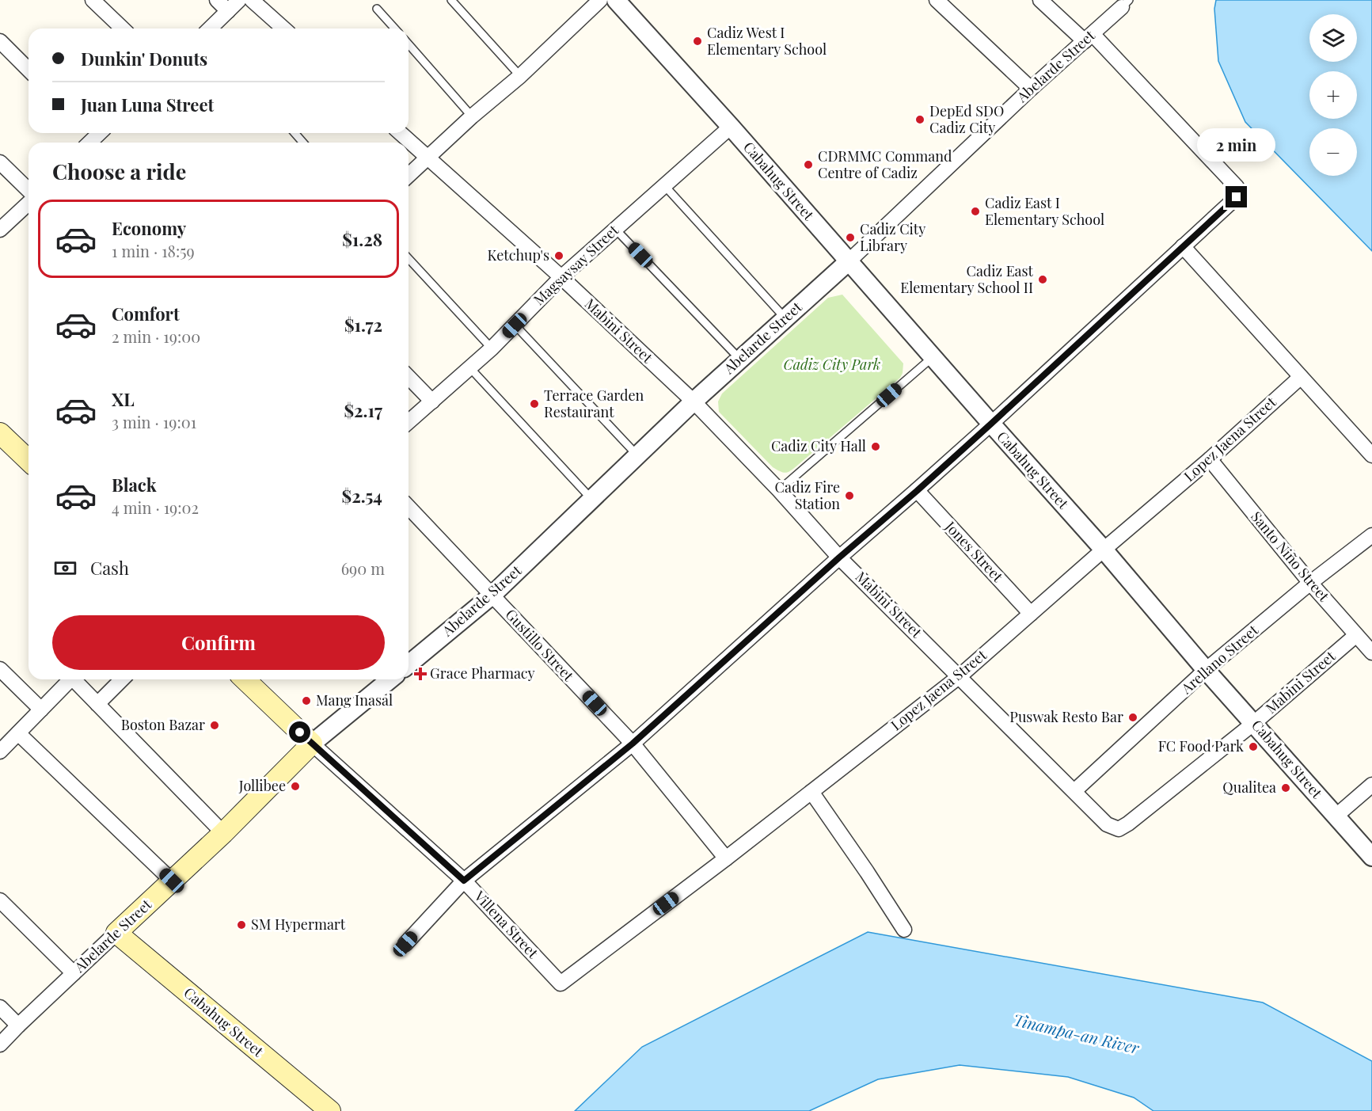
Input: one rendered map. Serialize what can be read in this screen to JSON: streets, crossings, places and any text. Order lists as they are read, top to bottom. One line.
{"streets":{"main road":["Abelarde Street","Cabahug Street","Villena Street"],"street":["Magsaysay Street","Mabini Street","Lopez Jaena Street","Jones Street","Santo Niño Street","Gustillo Street","Arellano Street"]},"crossings":[["Abelarde Street","Cabahug Street"],["Abelarde Street","Mabini Street"],["Abelarde Street","Gustillo Street"],["Abelarde Street","Villena Street"],["Cabahug Street","Magsaysay Street"],["Cabahug Street","Mabini Street"],["Cabahug Street","Lopez Jaena Street"],["Cabahug Street","Arellano Street"],["Magsaysay Street","Mabini Street"],["Mabini Street","Lopez Jaena Street"],["Mabini Street","Santo Niño Street"],["Mabini Street","Arellano Street"],["Lopez Jaena Street","Jones Street"],["Lopez Jaena Street","Santo Niño Street"],["Lopez Jaena Street","Gustillo Street"],["Lopez Jaena Street","Villena Street"],["Santo Niño Street","Arellano Street"]],"water":["Tinampa-an River"],"parks":["Cadiz City Park"],"places":{"other":["Cadiz West I Elementary School","DepEd SDO Cadiz City","CDRMMC Command Centre of Cadiz","Cadiz East I Elementary School","Cadiz City Library","Ketchup's","Cadiz East Elementary School II","Terrace Garden Restaurant","Cadiz City Hall","Cadiz Fire Station","Mang Inasal","Puswak Resto Bar","Boston Bazar","FC Food Park","Jollibee","Qualitea","SM Hypermart"],"health":["Grace Pharmacy"]},"page":{"map_buttons":["+","−"],"banner":["Dunkin' Donuts","Juan Luna Street"],"bubble":"2 min","heading":"Choose a ride","list":[{"name":"Economy","note":"1 min · 18:59","value":"$1.28"},{"name":"Comfort","note":"2 min · 19:00","value":"$1.72"},{"name":"XL","note":"3 min · 19:01","value":"$2.17"},{"name":"Black","note":"4 min · 19:02","value":"$2.54"}],"pay":["Cash","690 m"],"buttons":"Confirm"}}
